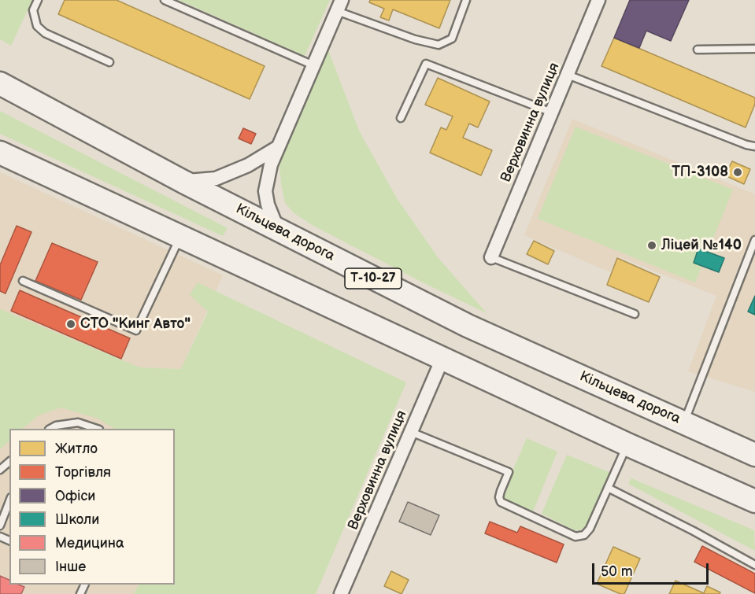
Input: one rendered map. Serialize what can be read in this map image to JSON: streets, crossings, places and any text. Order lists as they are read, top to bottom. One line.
{"streets":{"highway":["Кільцева дорога","Т-10-27"],"street":["Верховинна вулиця"]},"places":["ТП-3108","Ліцей №140","СТО \"Кинг Авто\""],"legend":["Житло","Торгівля","Офіси","Школи","Медицина","Інше"],"scale_bar":"50 m"}
